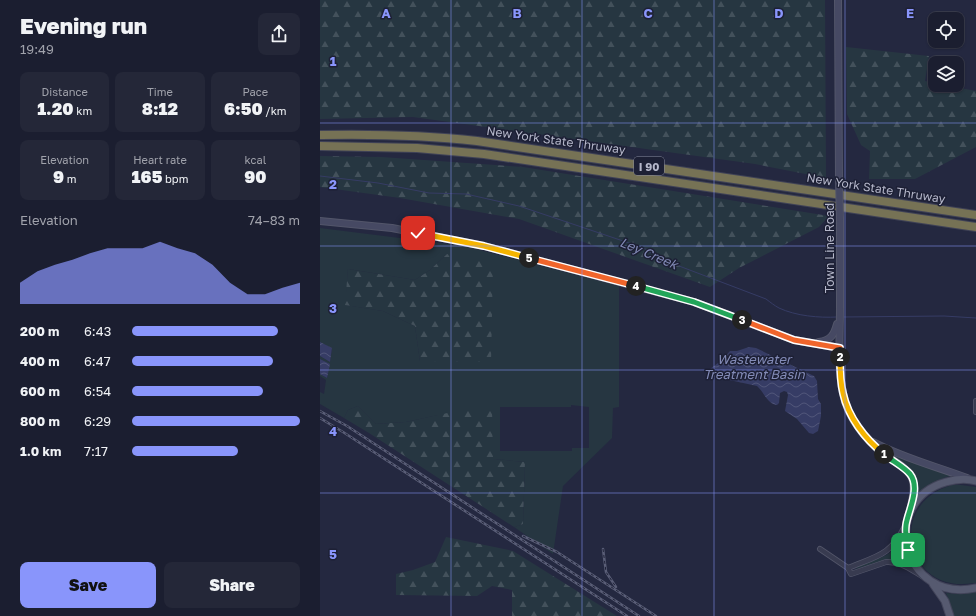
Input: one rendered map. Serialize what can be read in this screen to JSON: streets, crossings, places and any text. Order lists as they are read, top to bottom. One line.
{"streets":{"highway":["New York State Thruway","I 90"],"street":["Town Line Road"]},"water":["Ley Creek","Wastewater Treatment Basin"],"page":{"heading":["Evening run","19:49"],"stats":[["Distance","1.20 km"],["Time","8:12"],["Pace","6:50 /km"],["Elevation","9 m"],["Heart rate","165 bpm"],["kcal","90"]],"chart":["Elevation","74–83 m"],"pins":["5","4","3","2","1"],"list":[{"name":"200 m","note":"6:43"},{"name":"400 m","note":"6:47"},{"name":"600 m","note":"6:54"},{"name":"800 m","note":"6:29"},{"name":"1.0 km","note":"7:17"}],"buttons":["Save","Share"]},"grid":{"columns":["A","B","C","D","E"],"rows":["1","2","3","4","5"]}}
